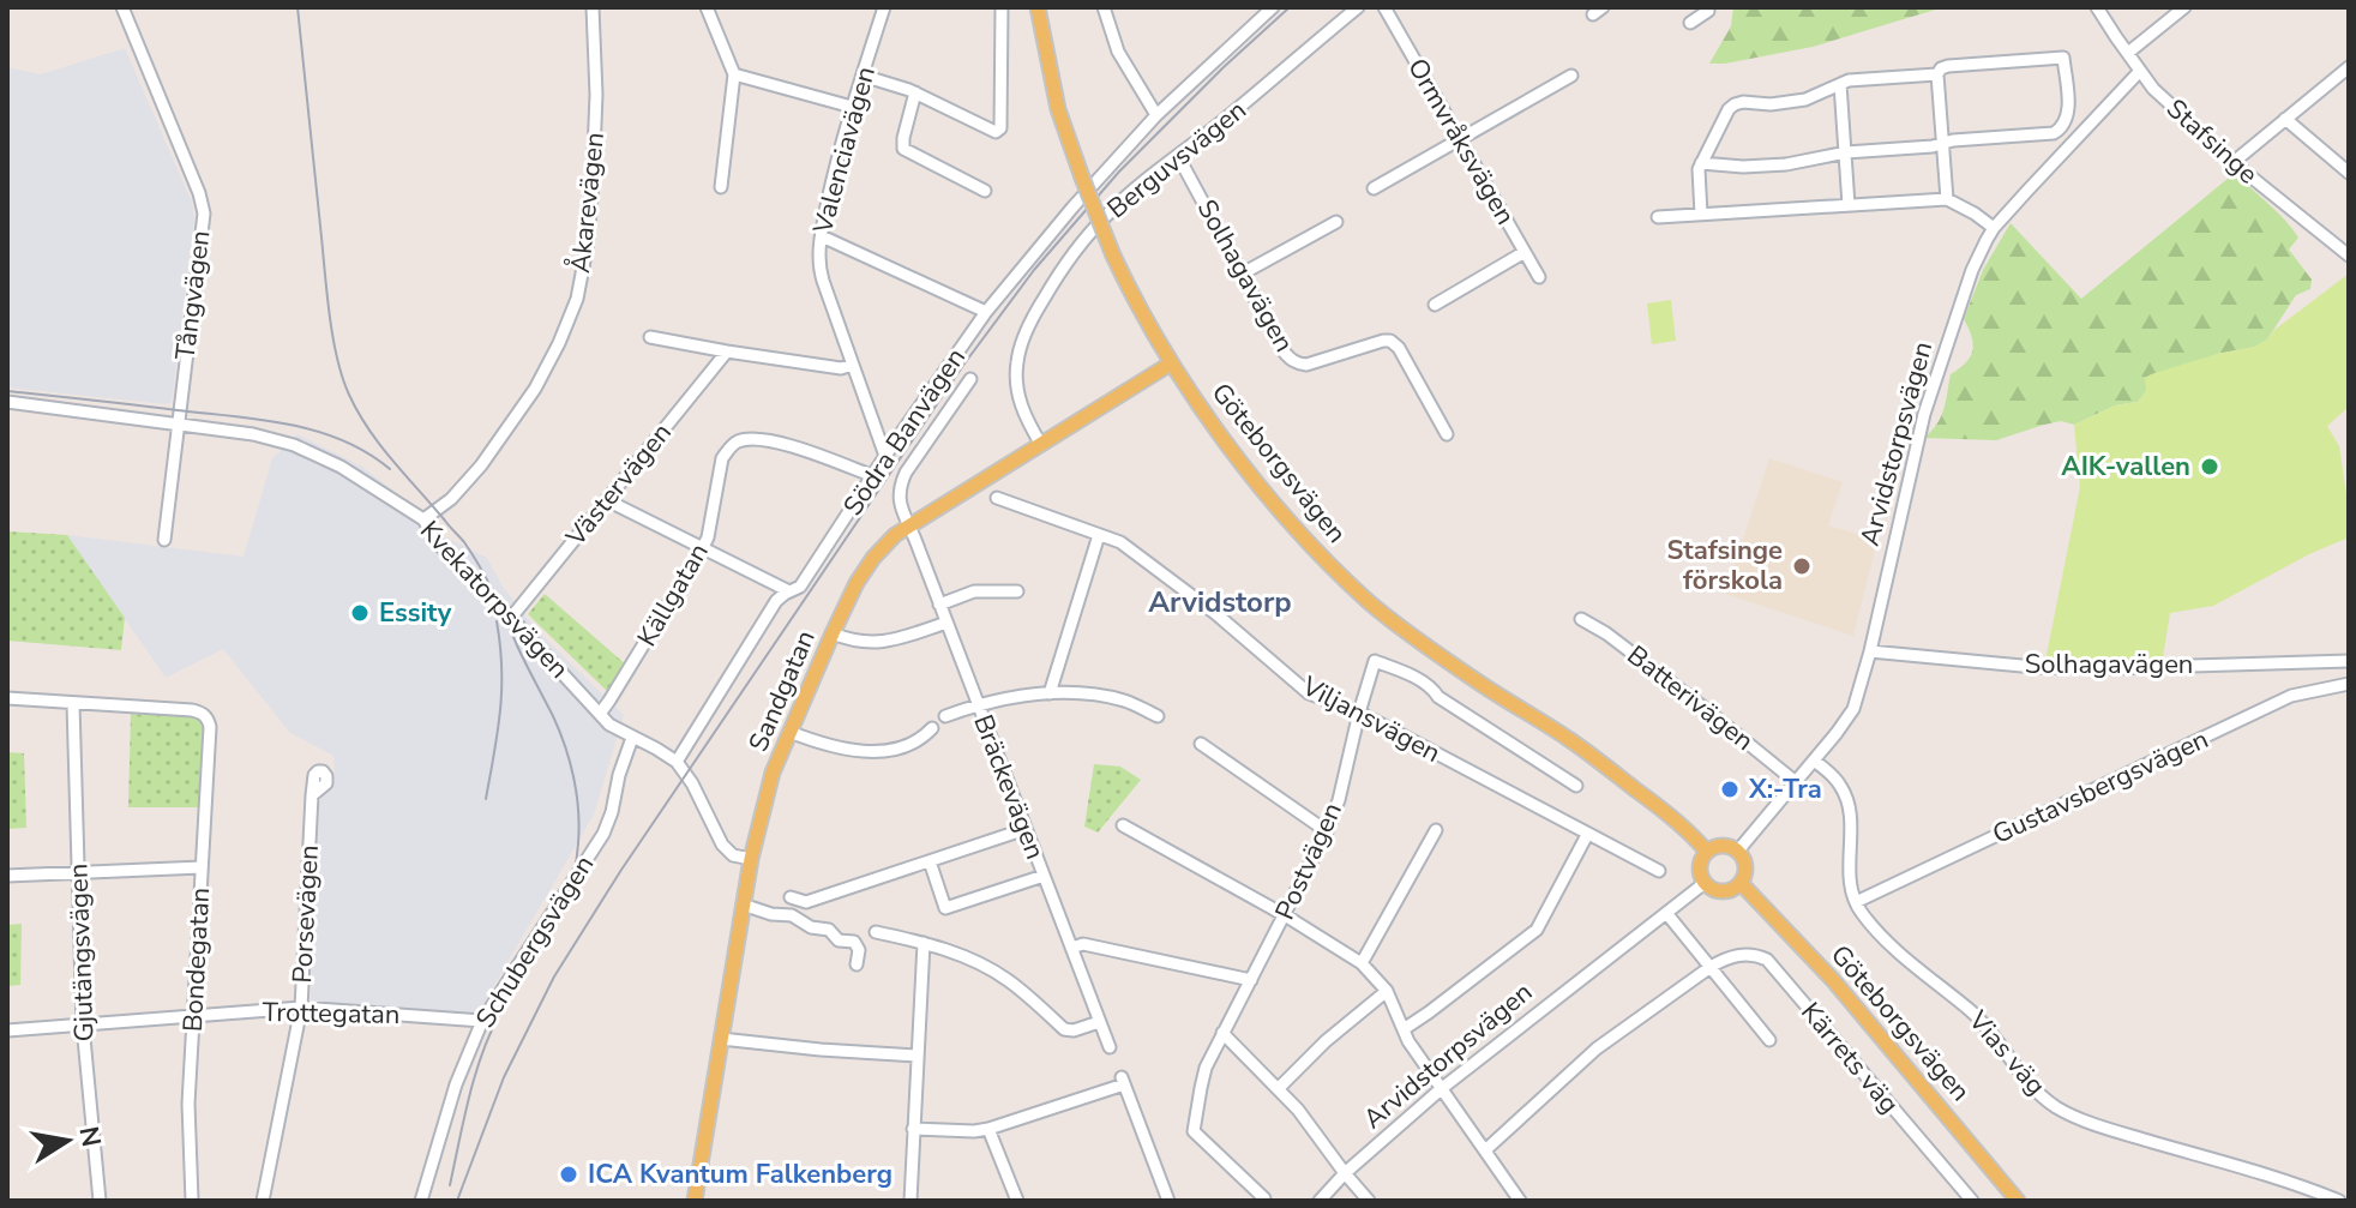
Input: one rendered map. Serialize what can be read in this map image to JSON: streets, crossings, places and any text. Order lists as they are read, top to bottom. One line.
{"streets":{"main road":["Göteborgsvägen","Sandgatan"],"street":["Ormvråksvägen","Stafsinge","Valenciavägen","Berguvsvägen","Åkarevägen","Solhagavägen","Tångvägen","Södra Banvägen","Arvidstorpsvägen","Västervägen","Källgatan","Kvekatorpsvägen","Batterivägen","Viljansvägen","Bräckevägen","Gustavsbergsvägen","Postvägen","Porsevägen","Schubergsvägen","Gjutängsvägen","Bondegatan","Trottegatan","Vias väg","Kärrets väg"]},"crossings":[["Stafsinge","Arvidstorpsvägen"],["Valenciavägen","Södra Banvägen"],["Berguvsvägen","Solhagavägen"],["Berguvsvägen","Sandgatan"],["Åkarevägen","Kvekatorpsvägen"],["Solhagavägen","Arvidstorpsvägen"],["Tångvägen","Kvekatorpsvägen"],["Södra Banvägen","Källgatan"],["Södra Banvägen","Kvekatorpsvägen"],["Arvidstorpsvägen","Göteborgsvägen"],["Arvidstorpsvägen","Batterivägen"],["Arvidstorpsvägen","Kärrets väg"],["Göteborgsvägen","Sandgatan"],["Västervägen","Kvekatorpsvägen"],["Källgatan","Kvekatorpsvägen"],["Kvekatorpsvägen","Sandgatan"],["Kvekatorpsvägen","Schubergsvägen"],["Sandgatan","Bräckevägen"],["Viljansvägen","Postvägen"],["Gustavsbergsvägen","Vias väg"],["Porsevägen","Trottegatan"],["Schubergsvägen","Trottegatan"],["Gjutängsvägen","Bondegatan"],["Gjutängsvägen","Trottegatan"],["Bondegatan","Trottegatan"]],"districts":["Arvidstorp"],"places":["AIK-vallen","Stafsinge förskola","Essity","X:-Tra","ICA Kvantum Falkenberg"],"north":"right"}
